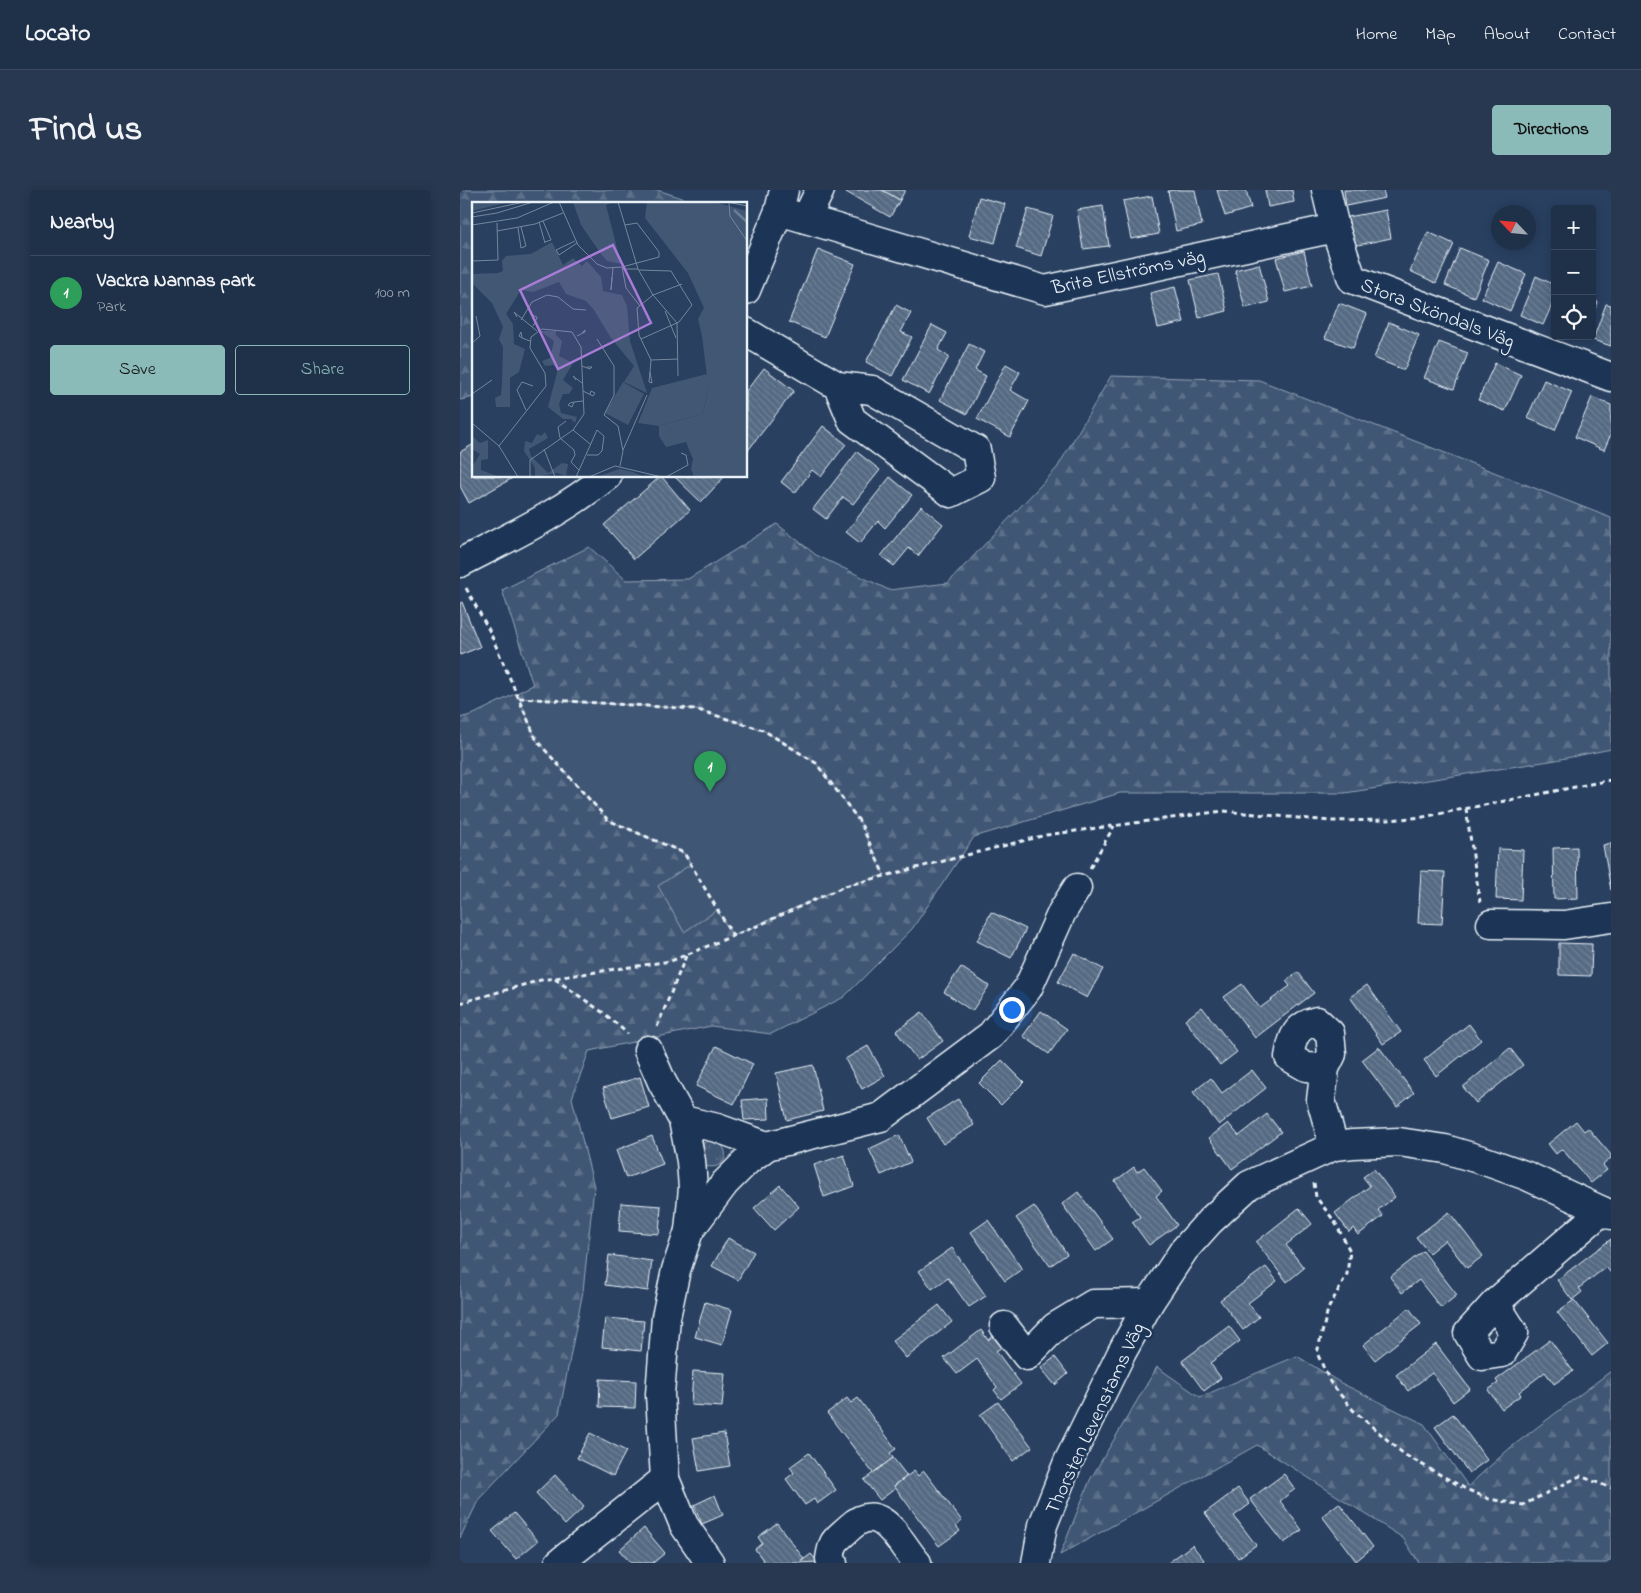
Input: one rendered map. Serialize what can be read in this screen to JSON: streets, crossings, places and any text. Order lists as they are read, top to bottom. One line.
{"streets":{"street":["Brita Ellströms väg","Stora Sköndals Väg","Thorsten Levenstams Väg"]},"crossings":[["Brita Ellströms väg","Stora Sköndals Väg"]],"north":"top left","page":{"header":"Locato","nav":["Home","Map","About","Contact"],"title":"Find us","buttons":["Directions",["Save","Share"]],"heading":"Nearby","map_buttons":["+","−"],"list":[{"mark":"1","name":"Vackra Nannas park","note":"Park","value":"100 m"}],"pins":"1"}}
